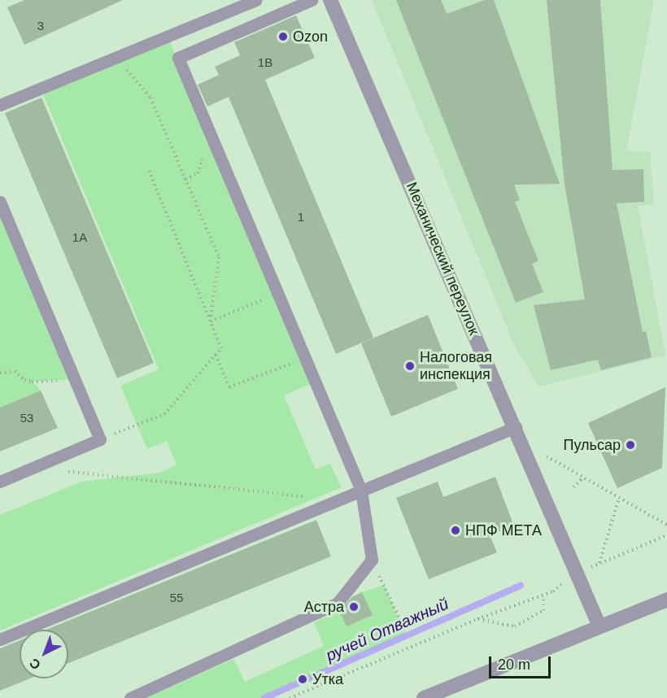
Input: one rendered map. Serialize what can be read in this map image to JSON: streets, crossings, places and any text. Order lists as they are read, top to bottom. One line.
{"streets":{"street":["Механический переулок"]},"water":["ручей Отважный"],"places":["Ozon","Налоговая инспекция","Пульсар","НПФ МЕТА","Астра","Утка"],"house_numbers":["3","1В","1","1А","53","55"],"scale_bar":"20 m","north":"bottom left"}
